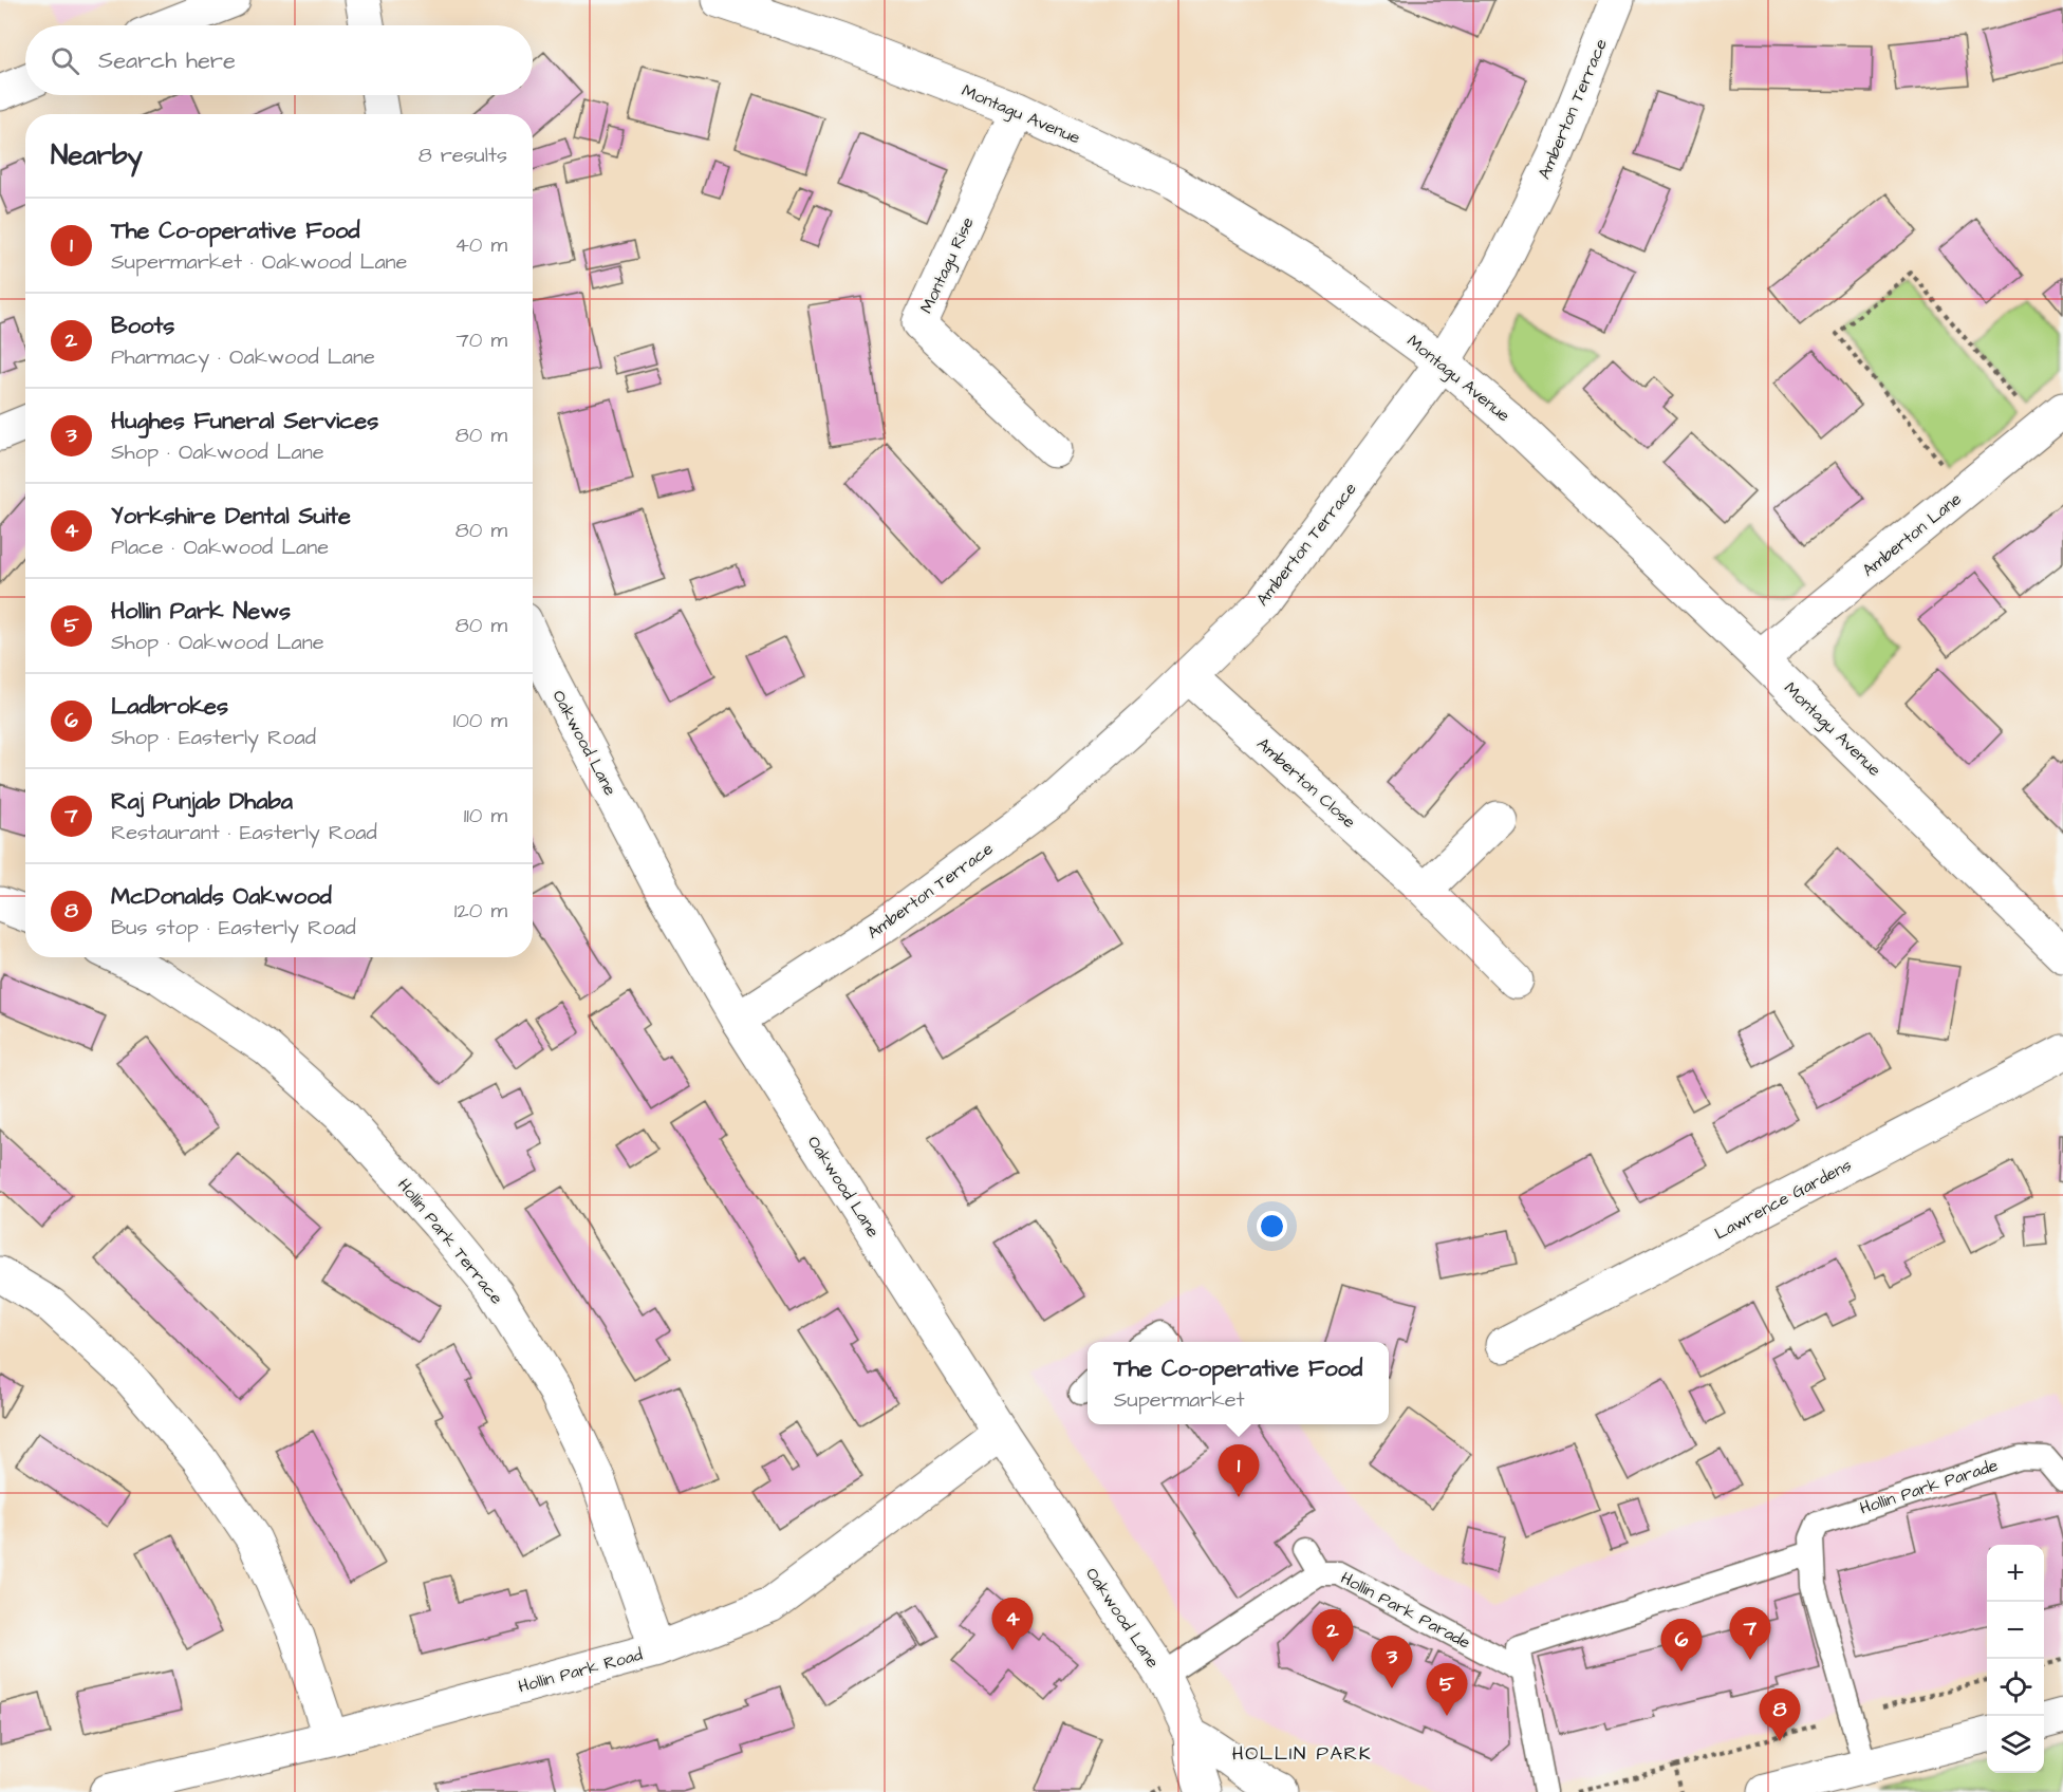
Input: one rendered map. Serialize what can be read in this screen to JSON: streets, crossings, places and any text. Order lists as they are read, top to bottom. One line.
{"streets":{"street":["Amberton Terrace","Montagu Avenue","Montagu Rise","Amberton Lane","Oakwood Lane","Amberton Close","Lawrence Gardens","Hollin Park Terrace","Hollin Park Road"],"lane":["Hollin Park Parade"]},"crossings":[["Amberton Terrace","Montagu Avenue"],["Amberton Terrace","Oakwood Lane"],["Amberton Terrace","Amberton Close"],["Montagu Avenue","Montagu Rise"],["Montagu Avenue","Amberton Lane"],["Oakwood Lane","Hollin Park Parade"],["Oakwood Lane","Hollin Park Road"],["Hollin Park Terrace","Hollin Park Road"]],"districts":["HOLLIN PARK"],"page":{"search":"Search here","heading":["Nearby","8 results"],"list":[{"mark":"1","name":"The Co-operative Food","note":"Supermarket · Oakwood Lane","value":"40 m"},{"mark":"2","name":"Boots","note":"Pharmacy · Oakwood Lane","value":"70 m"},{"mark":"3","name":"Hughes Funeral Services","note":"Shop · Oakwood Lane","value":"80 m"},{"mark":"4","name":"Yorkshire Dental Suite","note":"Place · Oakwood Lane","value":"80 m"},{"mark":"5","name":"Hollin Park News","note":"Shop · Oakwood Lane","value":"80 m"},{"mark":"6","name":"Ladbrokes","note":"Shop · Easterly Road","value":"100 m"},{"mark":"7","name":"Raj Punjab Dhaba","note":"Restaurant · Easterly Road","value":"110 m"},{"mark":"8","name":"McDonalds Oakwood","note":"Bus stop · Easterly Road","value":"120 m"}],"popup":["The Co-operative Food","Supermarket"],"pins":["1","4","7","2","6","3","5","8"],"map_buttons":["+","−"]}}
